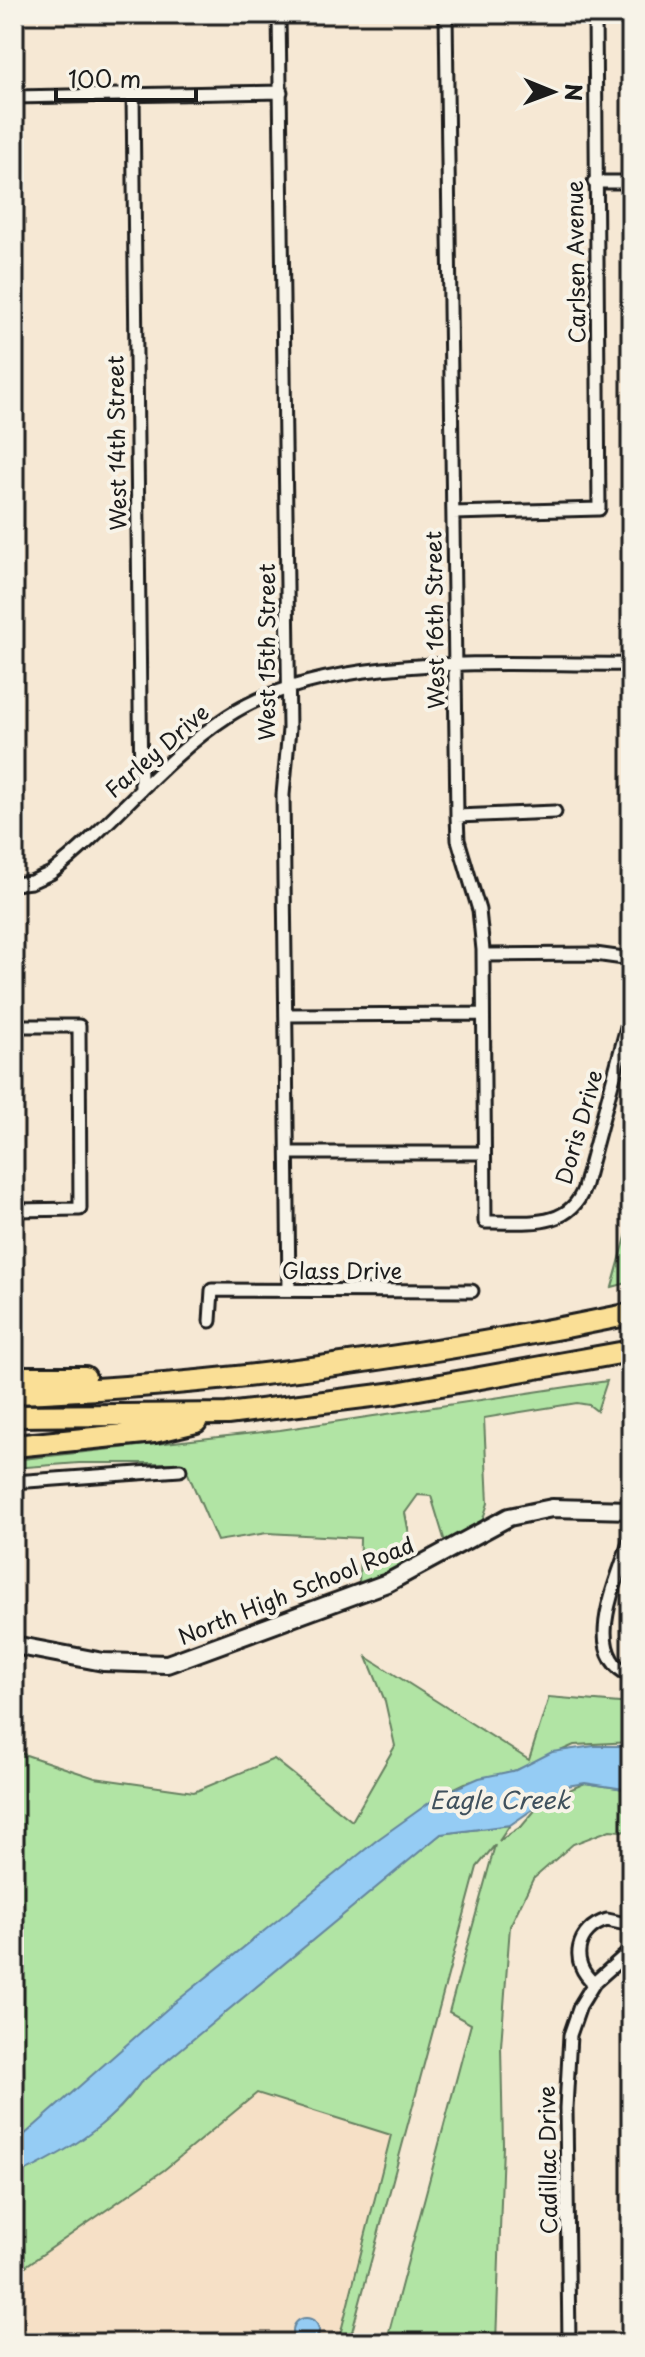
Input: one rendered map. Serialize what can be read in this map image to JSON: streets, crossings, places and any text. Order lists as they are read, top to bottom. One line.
{"streets":{"street":["Carlsen Avenue","West 14th Street","West 16th Street","West 15th Street","Farley Drive","Doris Drive","Glass Drive","North High School Road","Cadillac Drive"]},"crossings":[["Carlsen Avenue","West 16th Street"],["West 14th Street","Farley Drive"],["West 16th Street","Farley Drive"],["West 16th Street","Doris Drive"],["West 15th Street","Farley Drive"],["West 15th Street","Glass Drive"]],"water":["Eagle Creek"],"scale_bar":"100 m","north":"right"}
